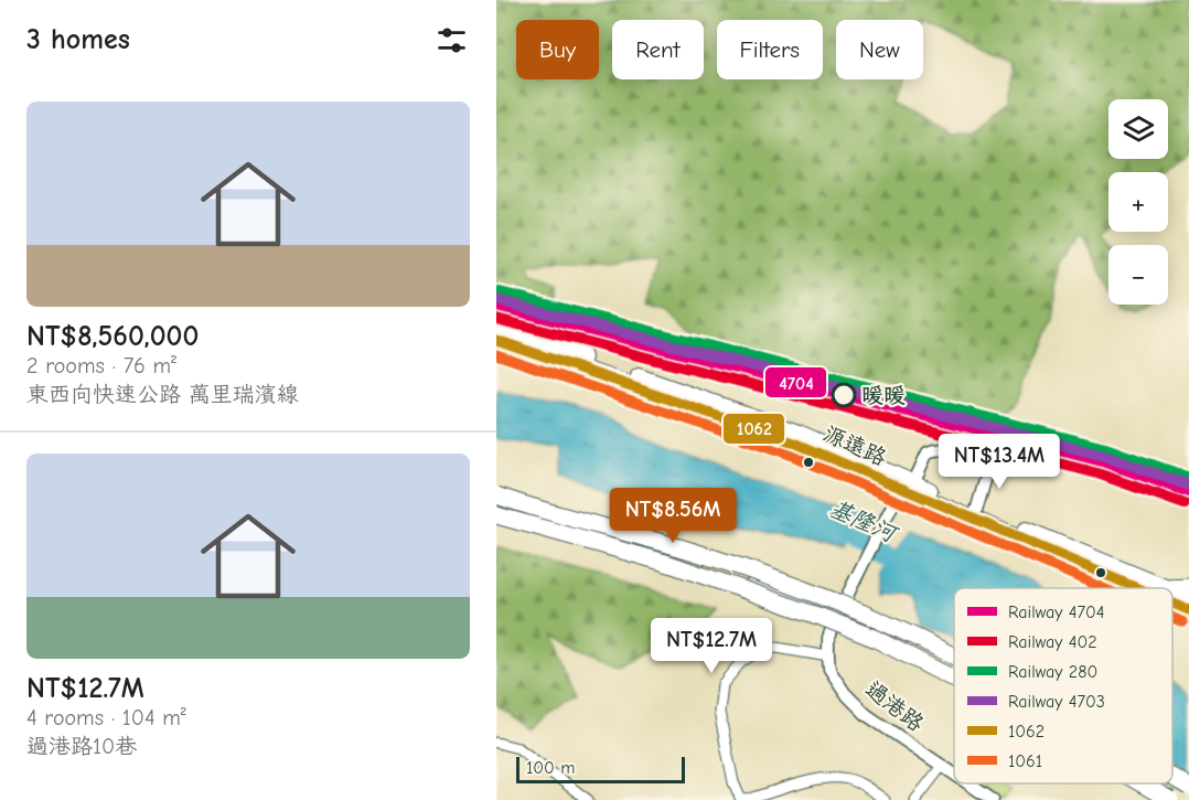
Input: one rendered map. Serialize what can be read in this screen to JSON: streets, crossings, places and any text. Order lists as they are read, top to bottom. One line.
{"streets":{"main road":["源遠路"],"street":["過港路"]},"water":["基隆河"],"places":["暖暖"],"lines":["rail line 280","rail line 4703","rail line 4704","rail line 402","transit line 1062","transit line 1061"],"legend":["Railway 4704","Railway 402","Railway 280","Railway 4703","1062","1061"],"scale_bar":"100 m","page":{"heading":"3 homes","chip":["Buy","Rent","Filters","New"],"list":[{"name":"NT$8,560,000","note":"2 rooms · 76 m² · 東西向快速公路 萬里瑞濱線"},{"name":"NT$12.7M","note":"4 rooms · 104 m² · 過港路10巷"}],"map_buttons":["+","−"],"price":["NT$13.4M","NT$8.56M","NT$12.7M"],"scale":"100 m"}}
